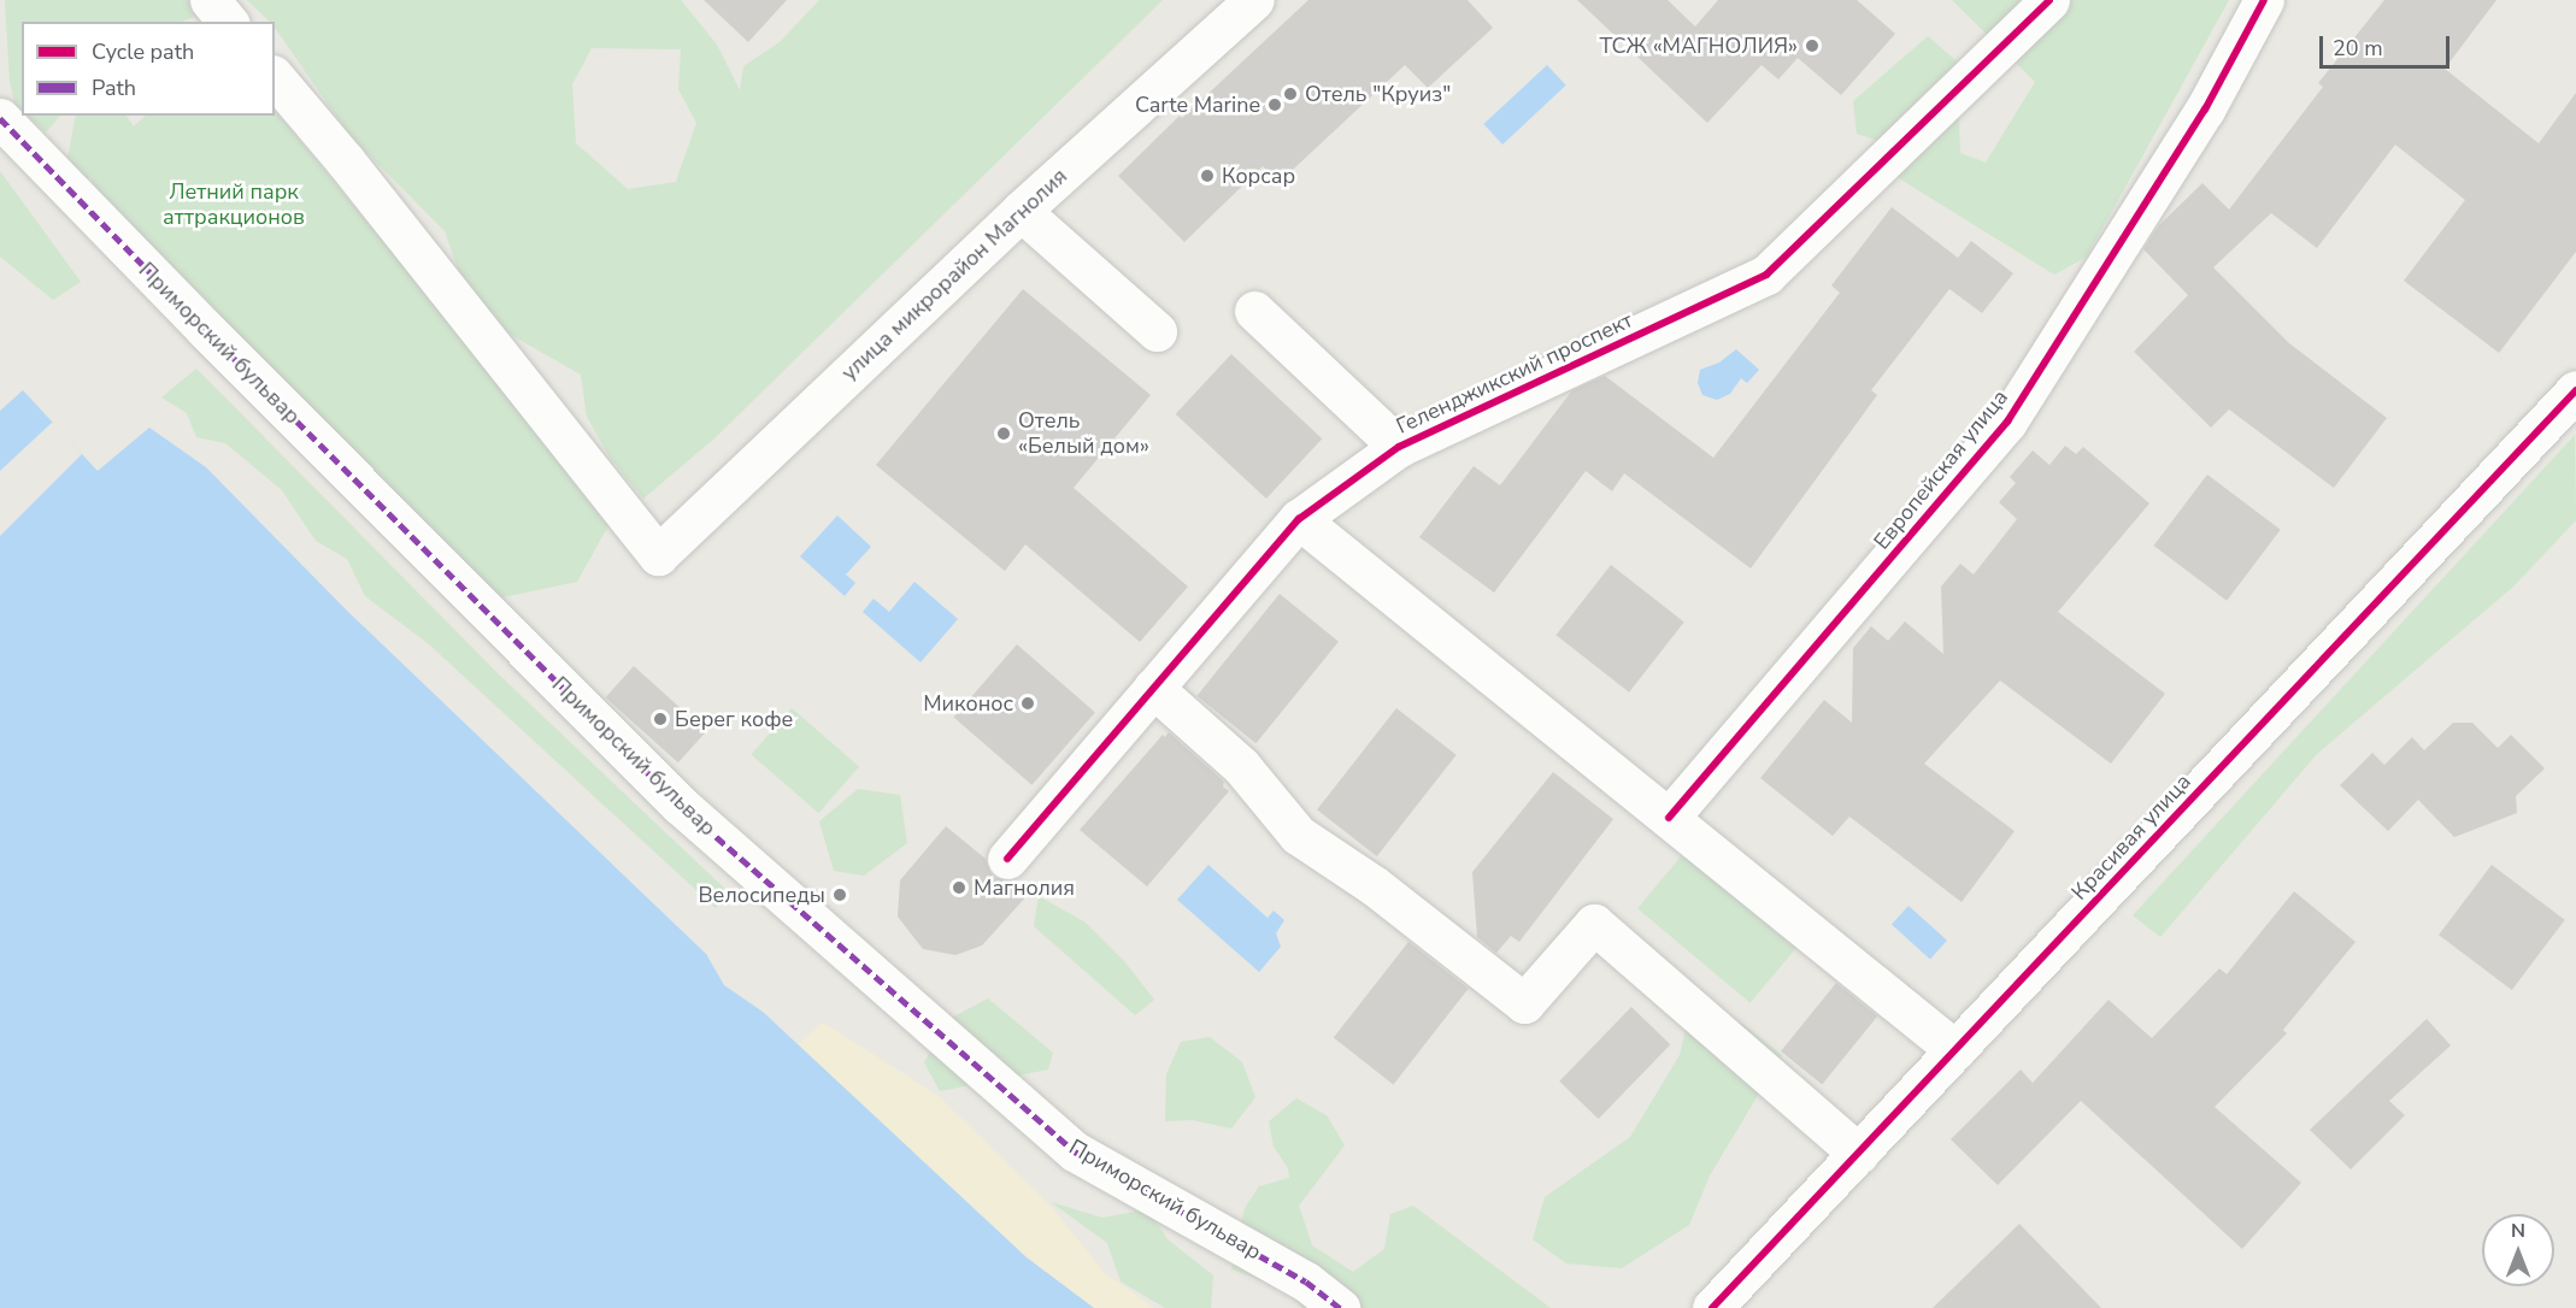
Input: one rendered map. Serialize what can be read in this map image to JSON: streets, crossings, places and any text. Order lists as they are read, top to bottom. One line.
{"streets":{"street":["улица микрорайон Магнолия","Приморский бульвар","Геленджикский проспект","Европейская улица","Красивая улица"]},"parks":["Летний парк аттракционов"],"places":["ТСЖ «МАГНОЛИЯ»","Отель \"Круиз\"","Carte Marine","Корсар","Отель «Белый дом»","Миконос","Берег кофе","Магнолия","Велосипеды"],"legend":["Cycle path","Path"],"scale_bar":"20 m","north":"top"}
